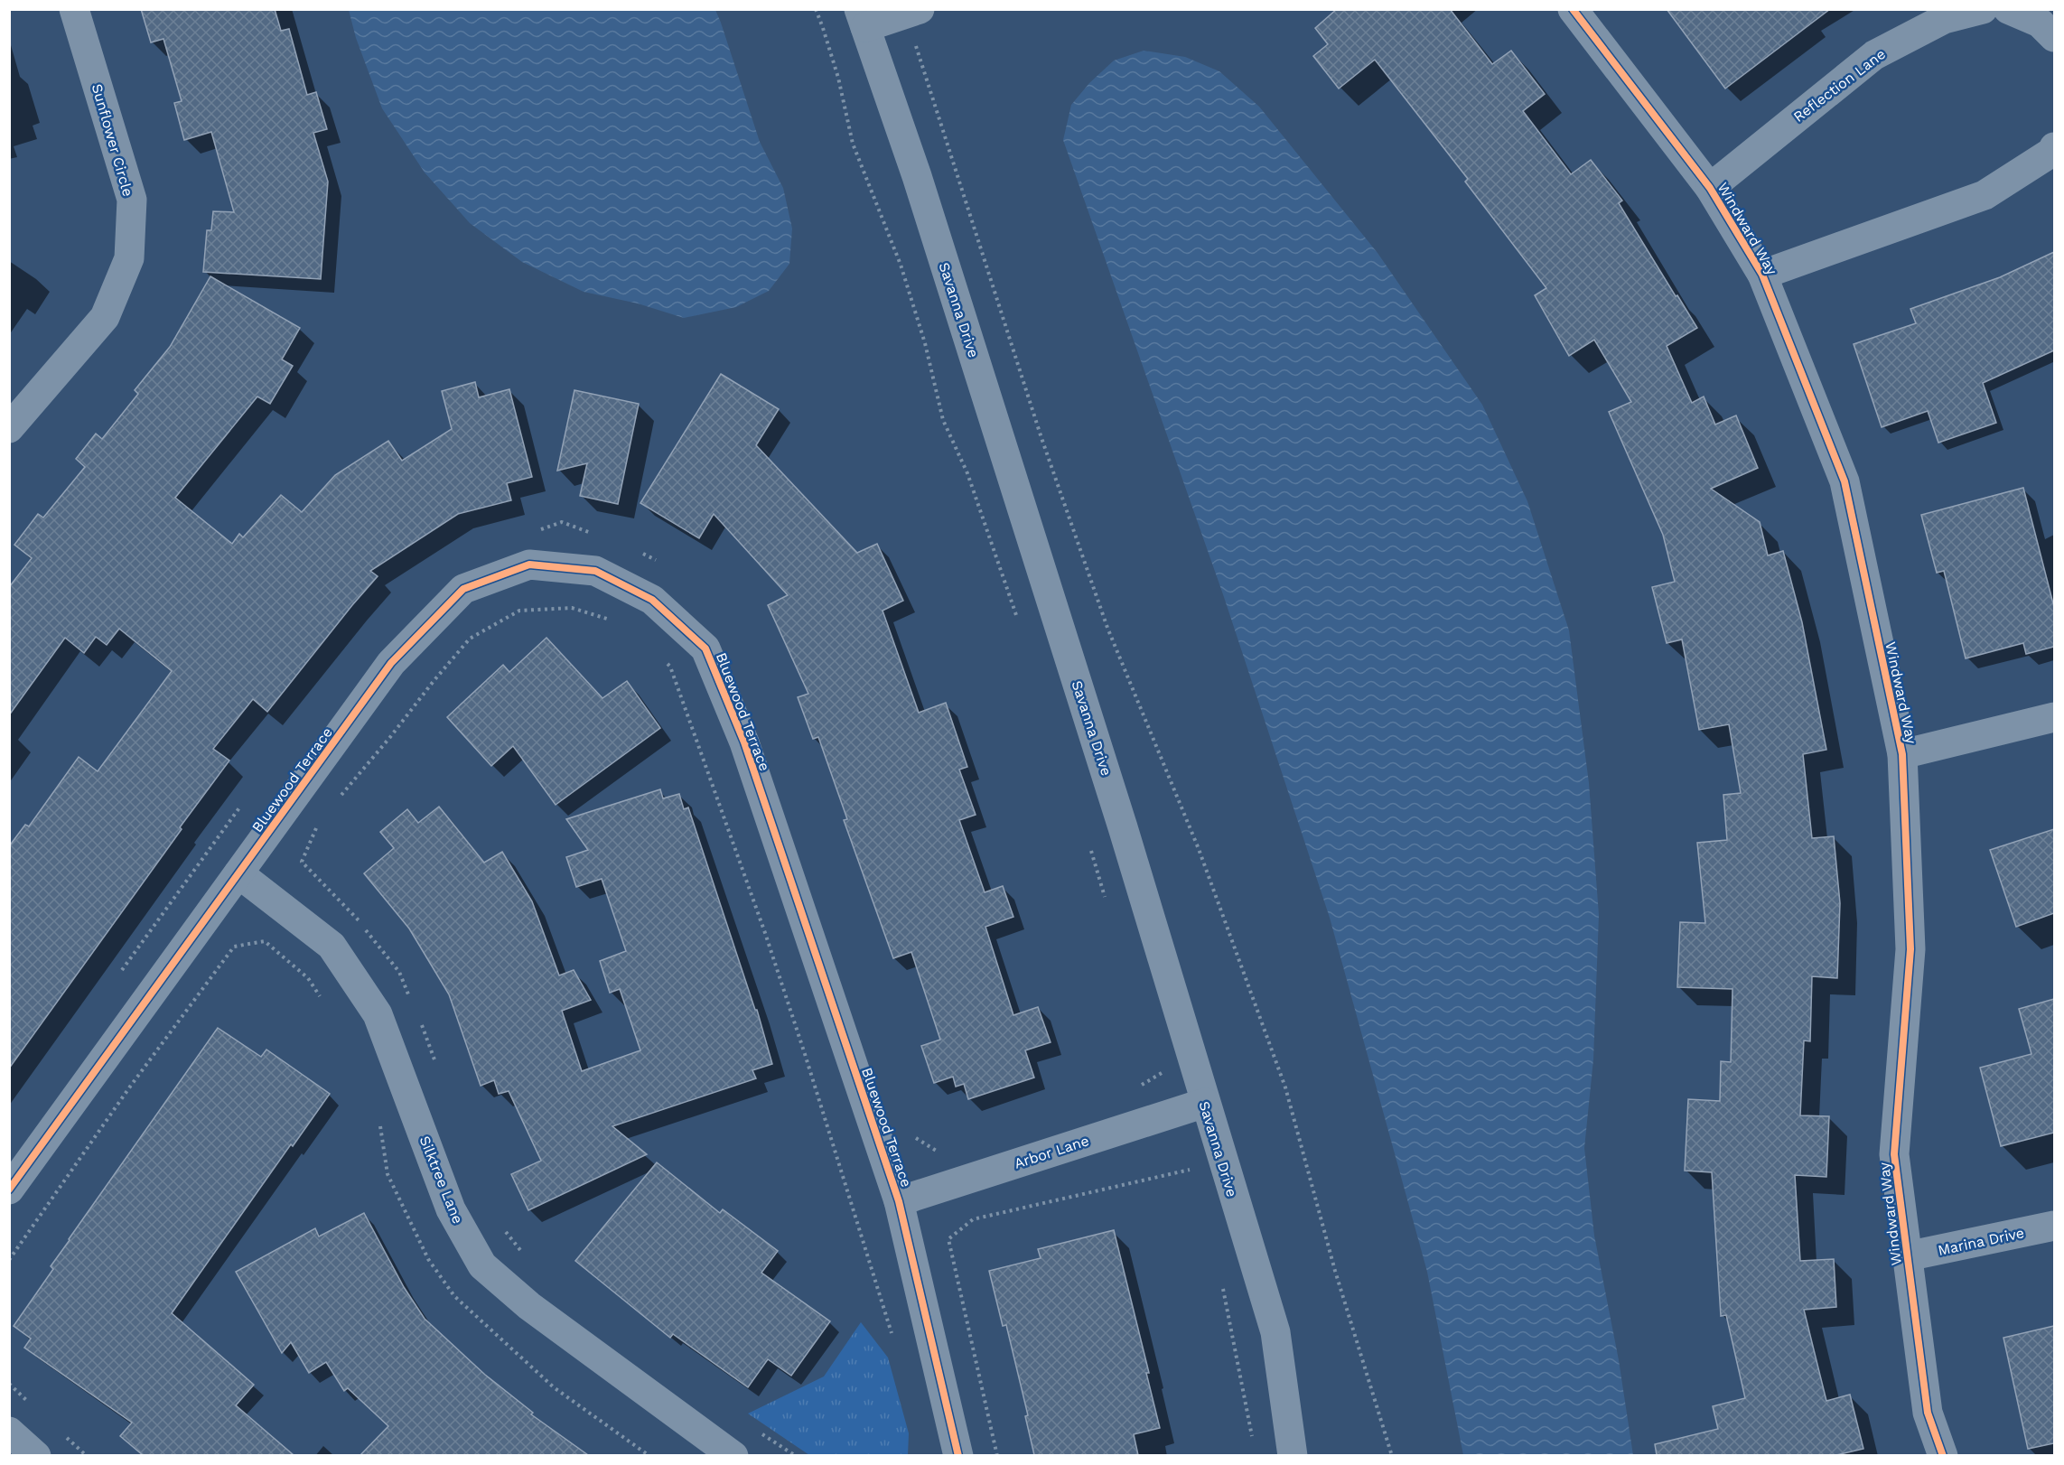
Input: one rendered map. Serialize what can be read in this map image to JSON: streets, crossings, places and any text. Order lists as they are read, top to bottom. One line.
{"streets":{"street":["Reflection Lane","Sunflower Circle","Windward Way","Savanna Drive","Bluewood Terrace","Arbor Lane","Silktree Lane","Marina Drive"]},"crossings":[["Reflection Lane","Windward Way"],["Windward Way","Marina Drive"],["Savanna Drive","Arbor Lane"],["Bluewood Terrace","Arbor Lane"],["Bluewood Terrace","Silktree Lane"]]}
